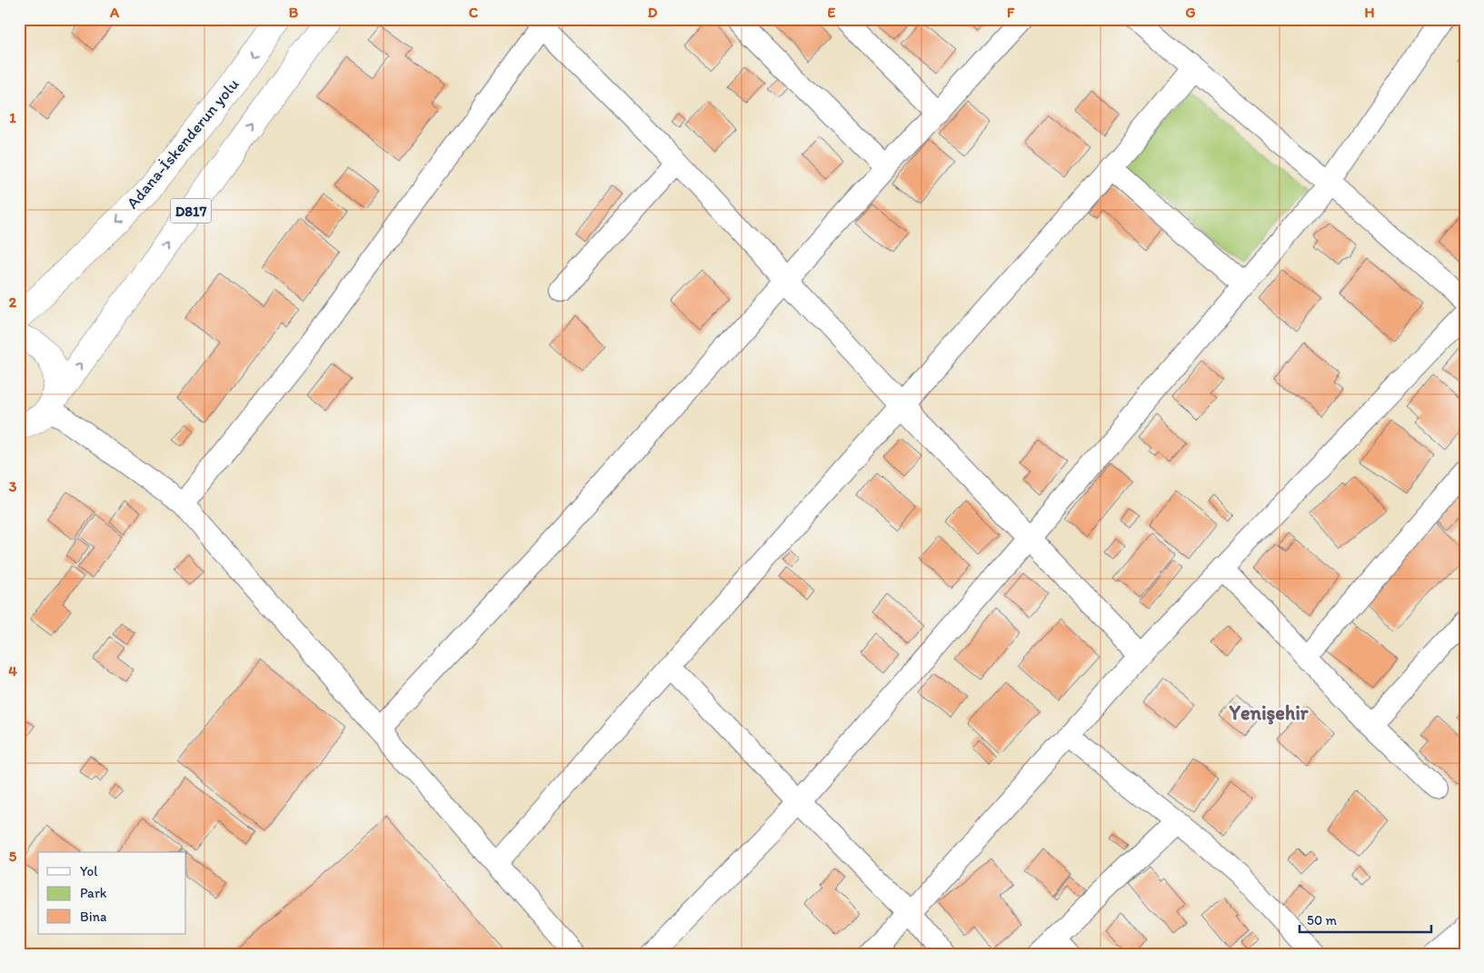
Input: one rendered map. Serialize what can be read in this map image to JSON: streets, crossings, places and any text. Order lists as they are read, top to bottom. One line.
{"streets":{"highway":["Adana-İskenderun yolu","D817"]},"districts":["Yenişehir"],"legend":["Yol","Park","Bina"],"scale_bar":"50 m","grid":{"columns":["A","B","C","D","E","F","G","H"],"rows":["1","2","3","4","5"]}}
